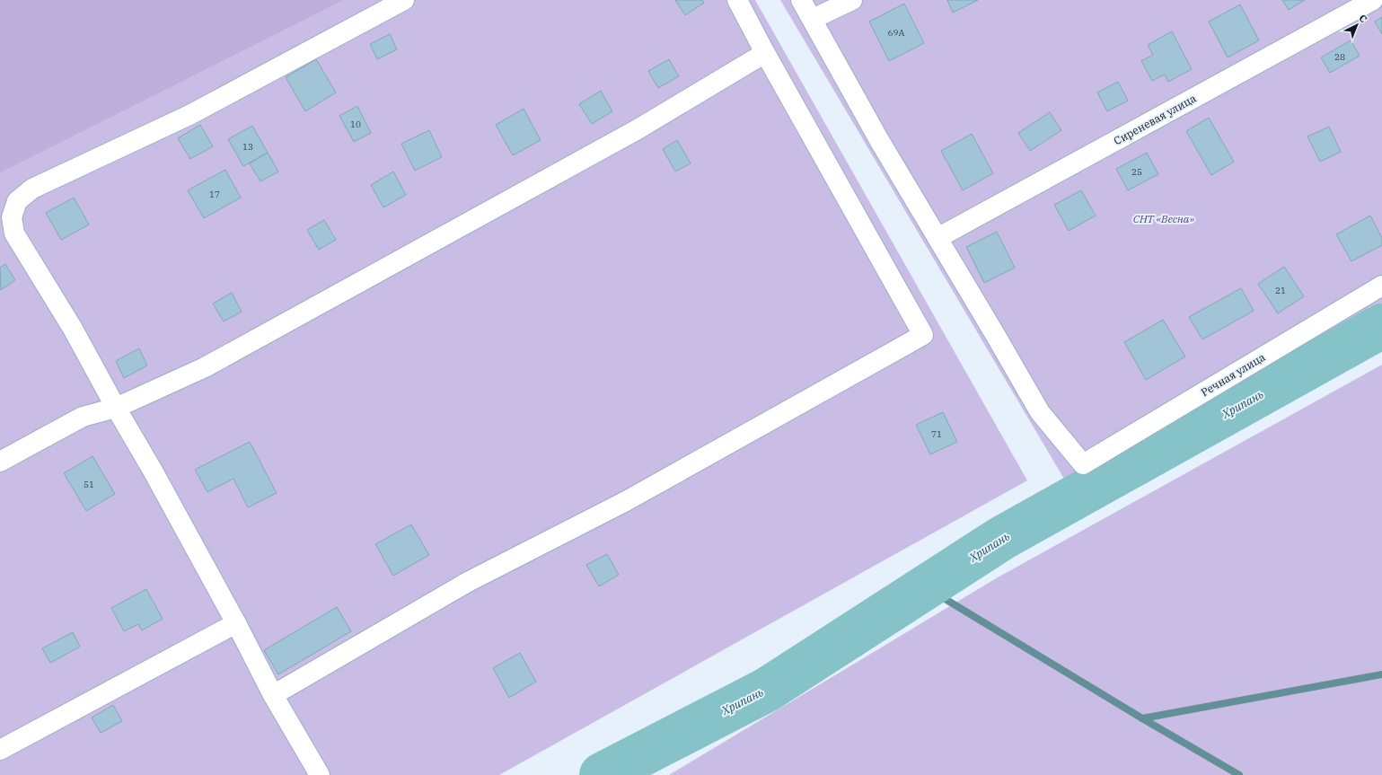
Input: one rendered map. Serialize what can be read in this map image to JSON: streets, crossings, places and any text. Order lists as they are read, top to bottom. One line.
{"streets":{"street":["Сиреневая улица","Речная улица"]},"crossings":[["Сиреневая улица","Речная улица"]],"water":["Хрипань"],"parks":["СНТ «Весна»"],"house_numbers":["69А","28","10","13","25","17","21","71","51"],"north":"top right"}
